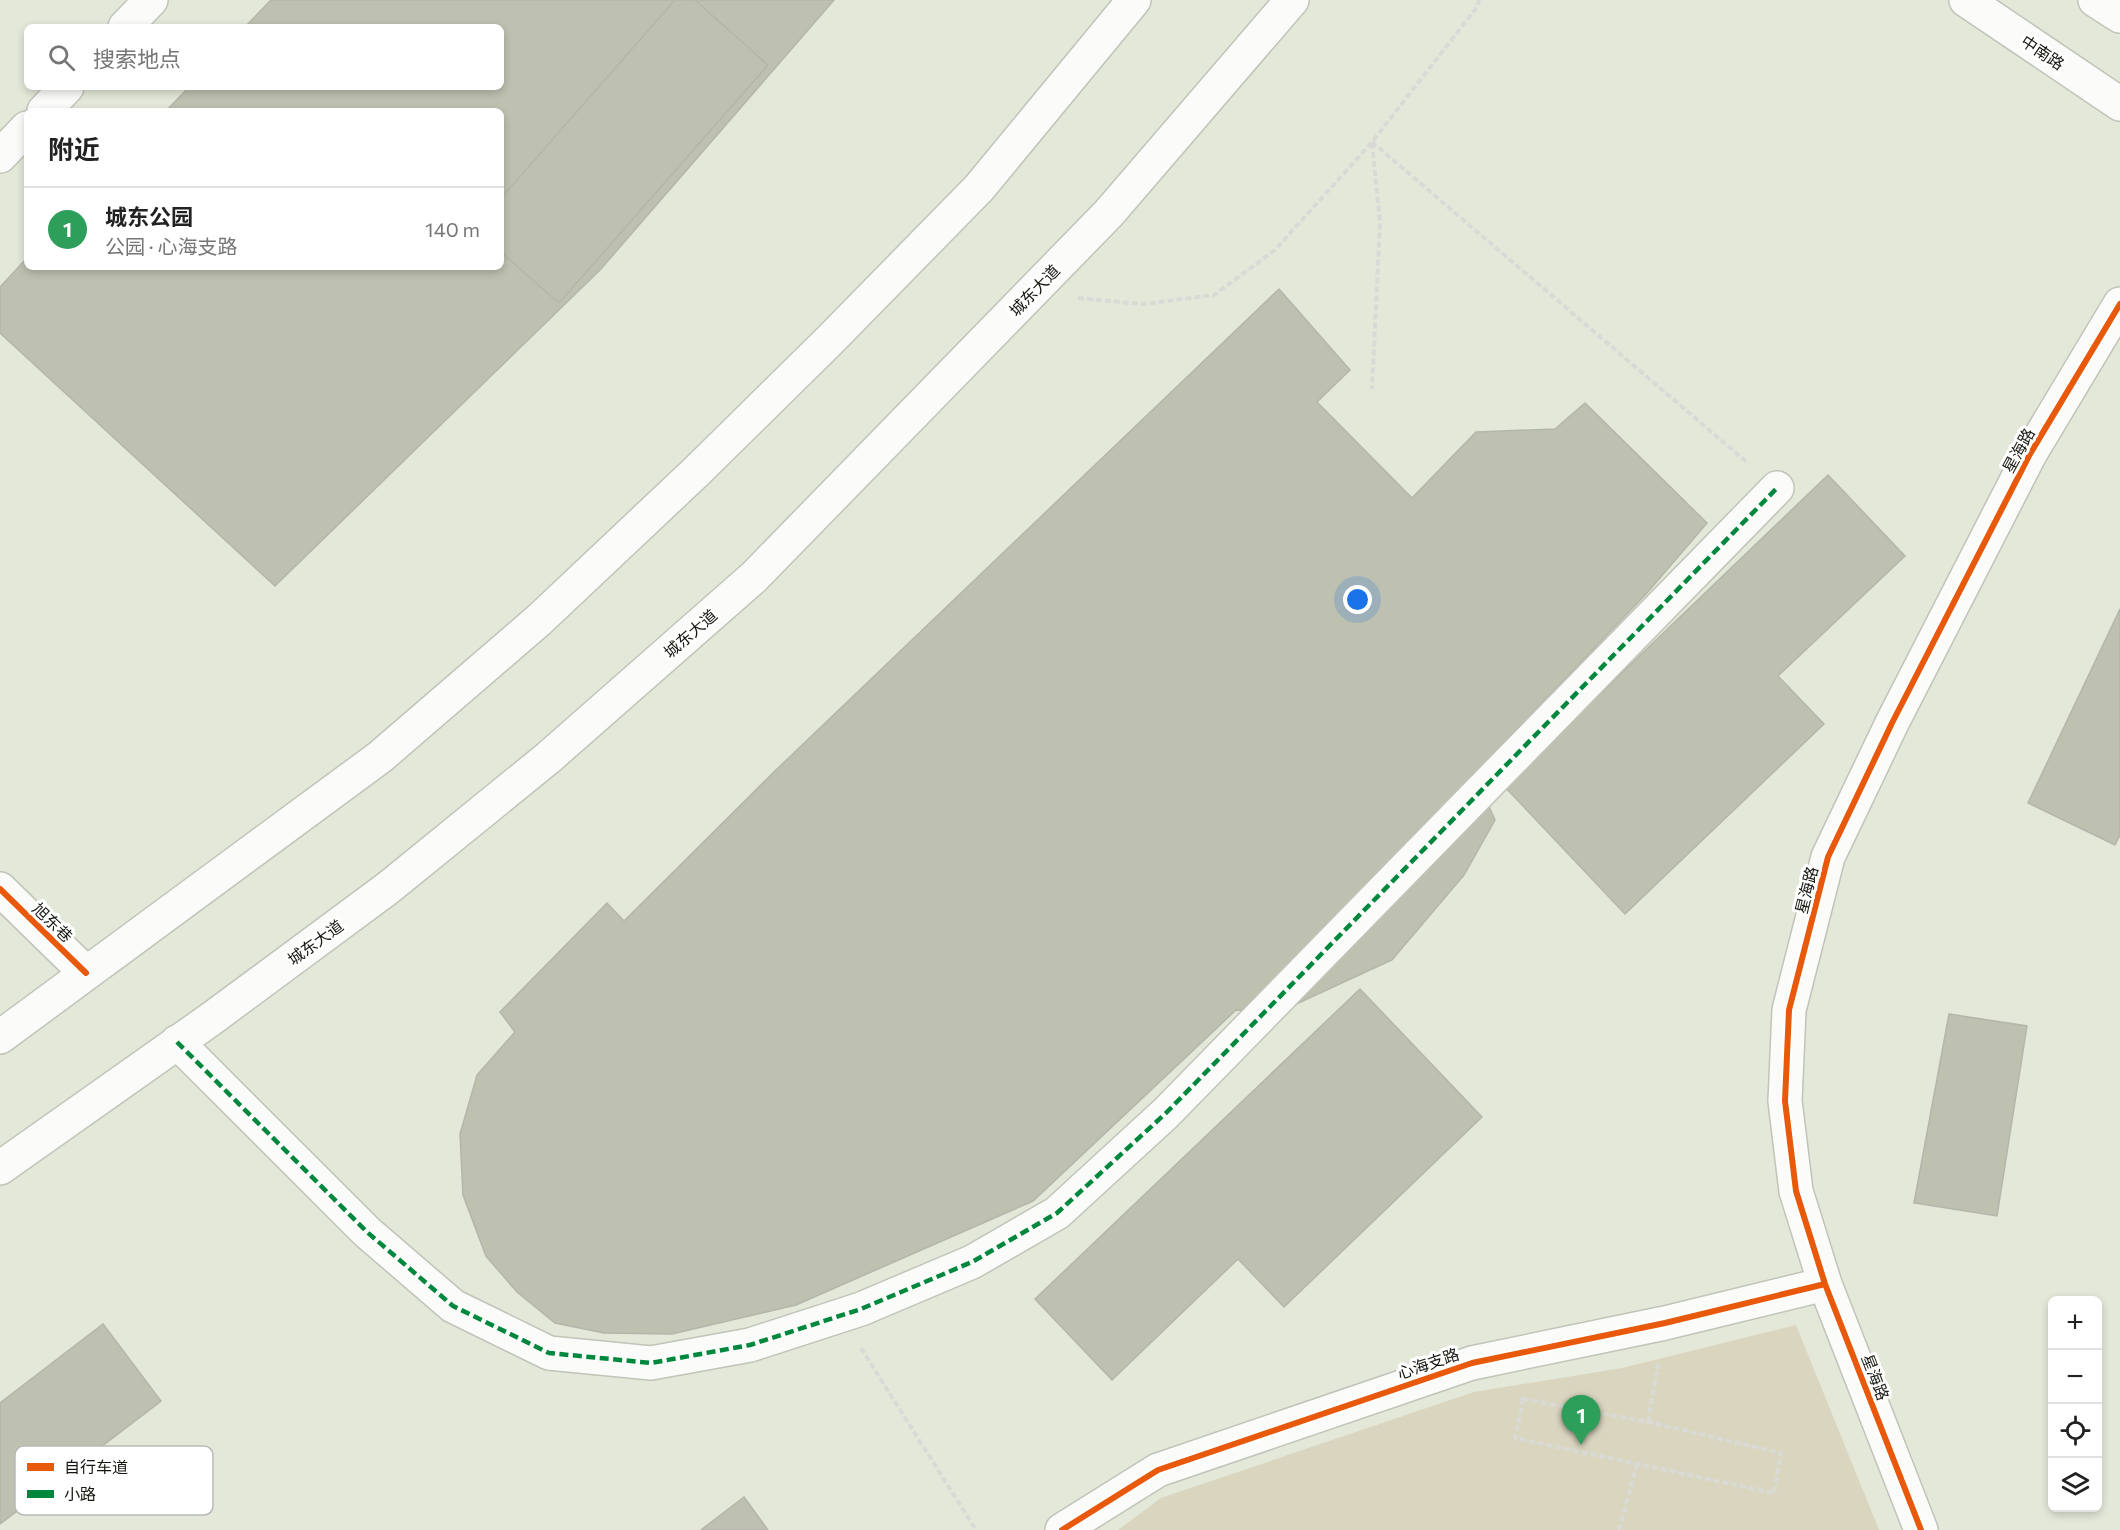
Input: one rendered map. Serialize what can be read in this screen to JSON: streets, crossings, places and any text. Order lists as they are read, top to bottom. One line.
{"streets":{"street":["中南路","城东大道","星海路","旭东巷","心海支路"]},"crossings":[["星海路","心海支路"]],"legend":["自行车道","小路"],"page":{"search":"搜索地点","heading":"附近","list":[{"mark":"1","name":"城东公园","note":"公园 · 心海支路","value":"140 m"}],"map_buttons":["+","−"],"pins":"1"}}
